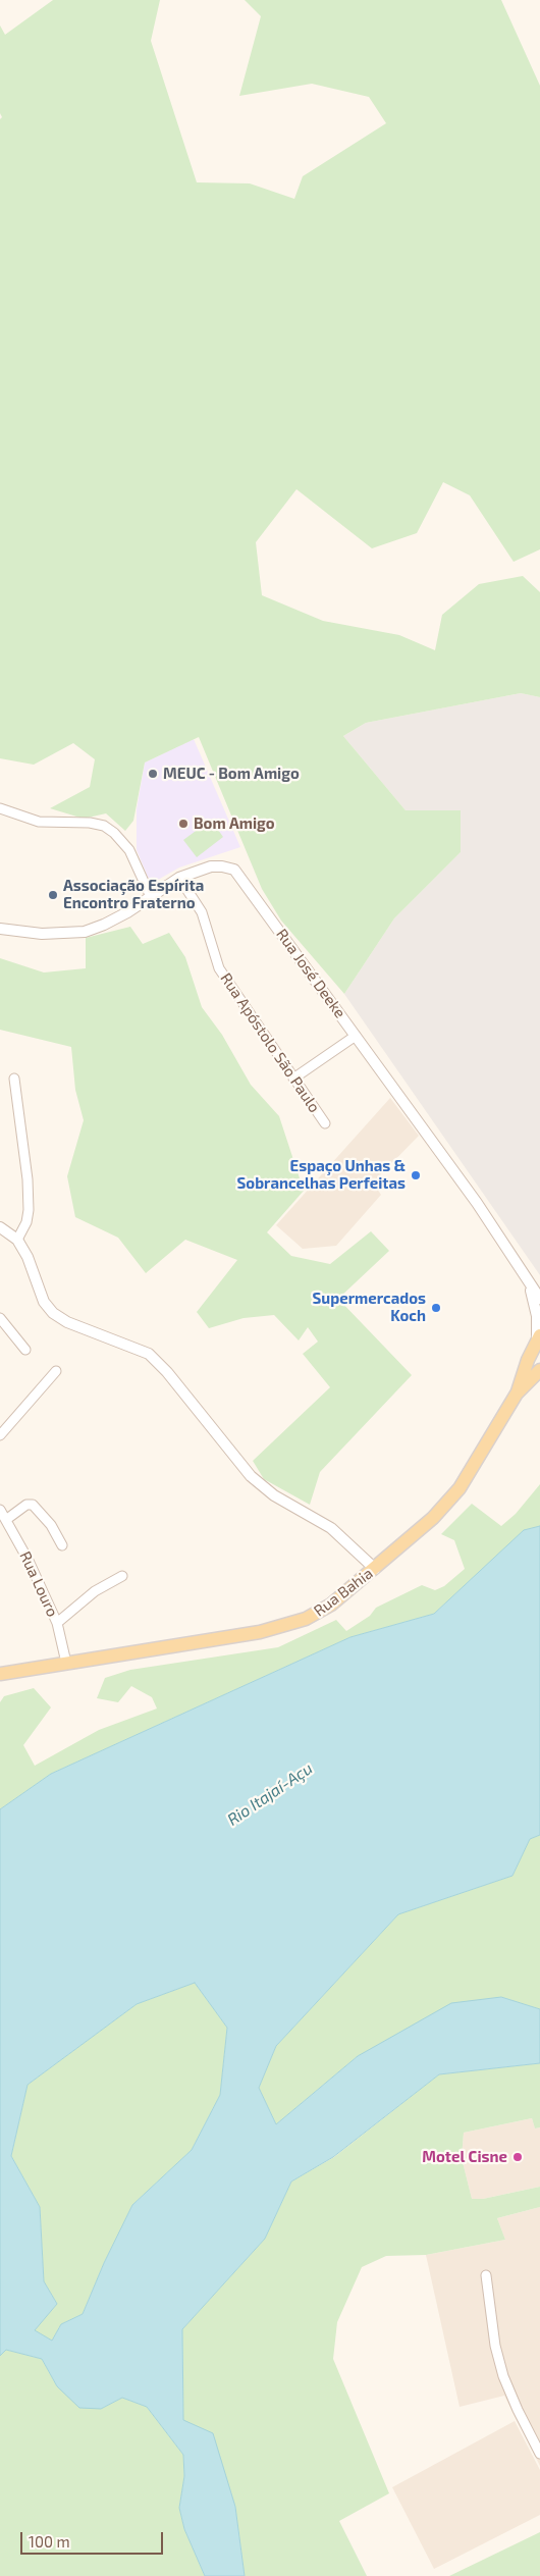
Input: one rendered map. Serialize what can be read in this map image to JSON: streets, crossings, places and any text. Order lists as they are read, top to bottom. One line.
{"streets":{"main road":["Rua Bahia"],"street":["Rua José Deeke","Rua Apóstolo São Paulo","Rua Louro"]},"crossings":[["Rua José Deeke","Rua Apóstolo São Paulo"],["Rua José Deeke","Rua Bahia"],["Rua Louro","Rua Bahia"]],"water":["Rio Itajaí-Açu"],"places":["MEUC - Bom Amigo","Bom Amigo","Associação Espírita Encontro Fraterno","Espaço Unhas & Sobrancelhas Perfeitas","Supermercados Koch","Motel Cisne"],"scale_bar":"100 m"}
